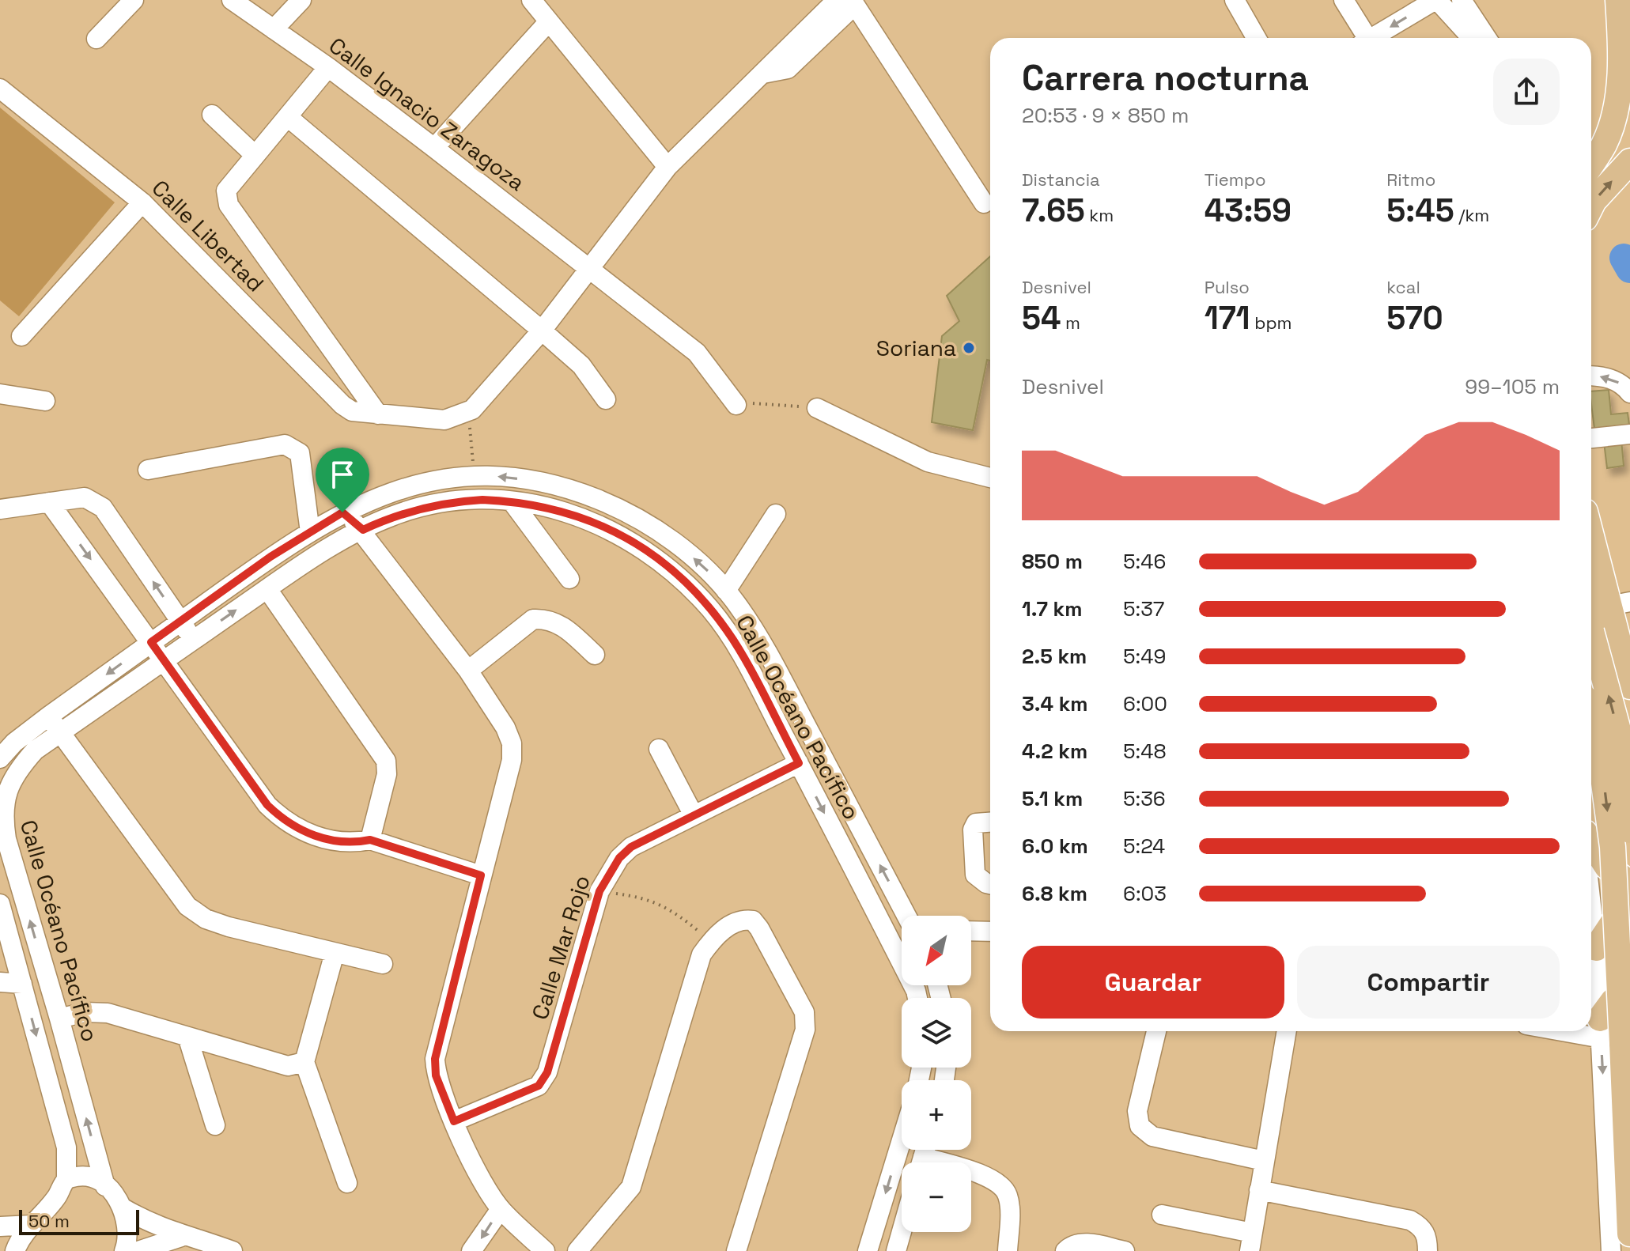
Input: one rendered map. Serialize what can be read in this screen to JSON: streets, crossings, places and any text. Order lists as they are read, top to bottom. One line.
{"streets":{"street":["Calle Ignacio Zaragoza","Calle Libertad","Calle Océano Pacífico","Calle Mar Rojo"]},"crossings":[["Calle Océano Pacífico","Calle Mar Rojo"]],"places":["Soriana"],"scale_bar":"50 m","north":"bottom left","page":{"heading":["Carrera nocturna","20:53 · 9 × 850 m"],"stats":[["Distancia","7.65 km"],["Tiempo","43:59"],["Ritmo","5:45 /km"],["Desnivel","54 m"],["Pulso","171 bpm"],["kcal","570"]],"chart":["Desnivel","99–105 m"],"list":[{"name":"850 m","note":"5:46"},{"name":"1.7 km","note":"5:37"},{"name":"2.5 km","note":"5:49"},{"name":"3.4 km","note":"6:00"},{"name":"4.2 km","note":"5:48"},{"name":"5.1 km","note":"5:36"},{"name":"6.0 km","note":"5:24"},{"name":"6.8 km","note":"6:03"}],"map_buttons":["+","−"],"buttons":["Guardar","Compartir"],"scale":"50 m"}}
